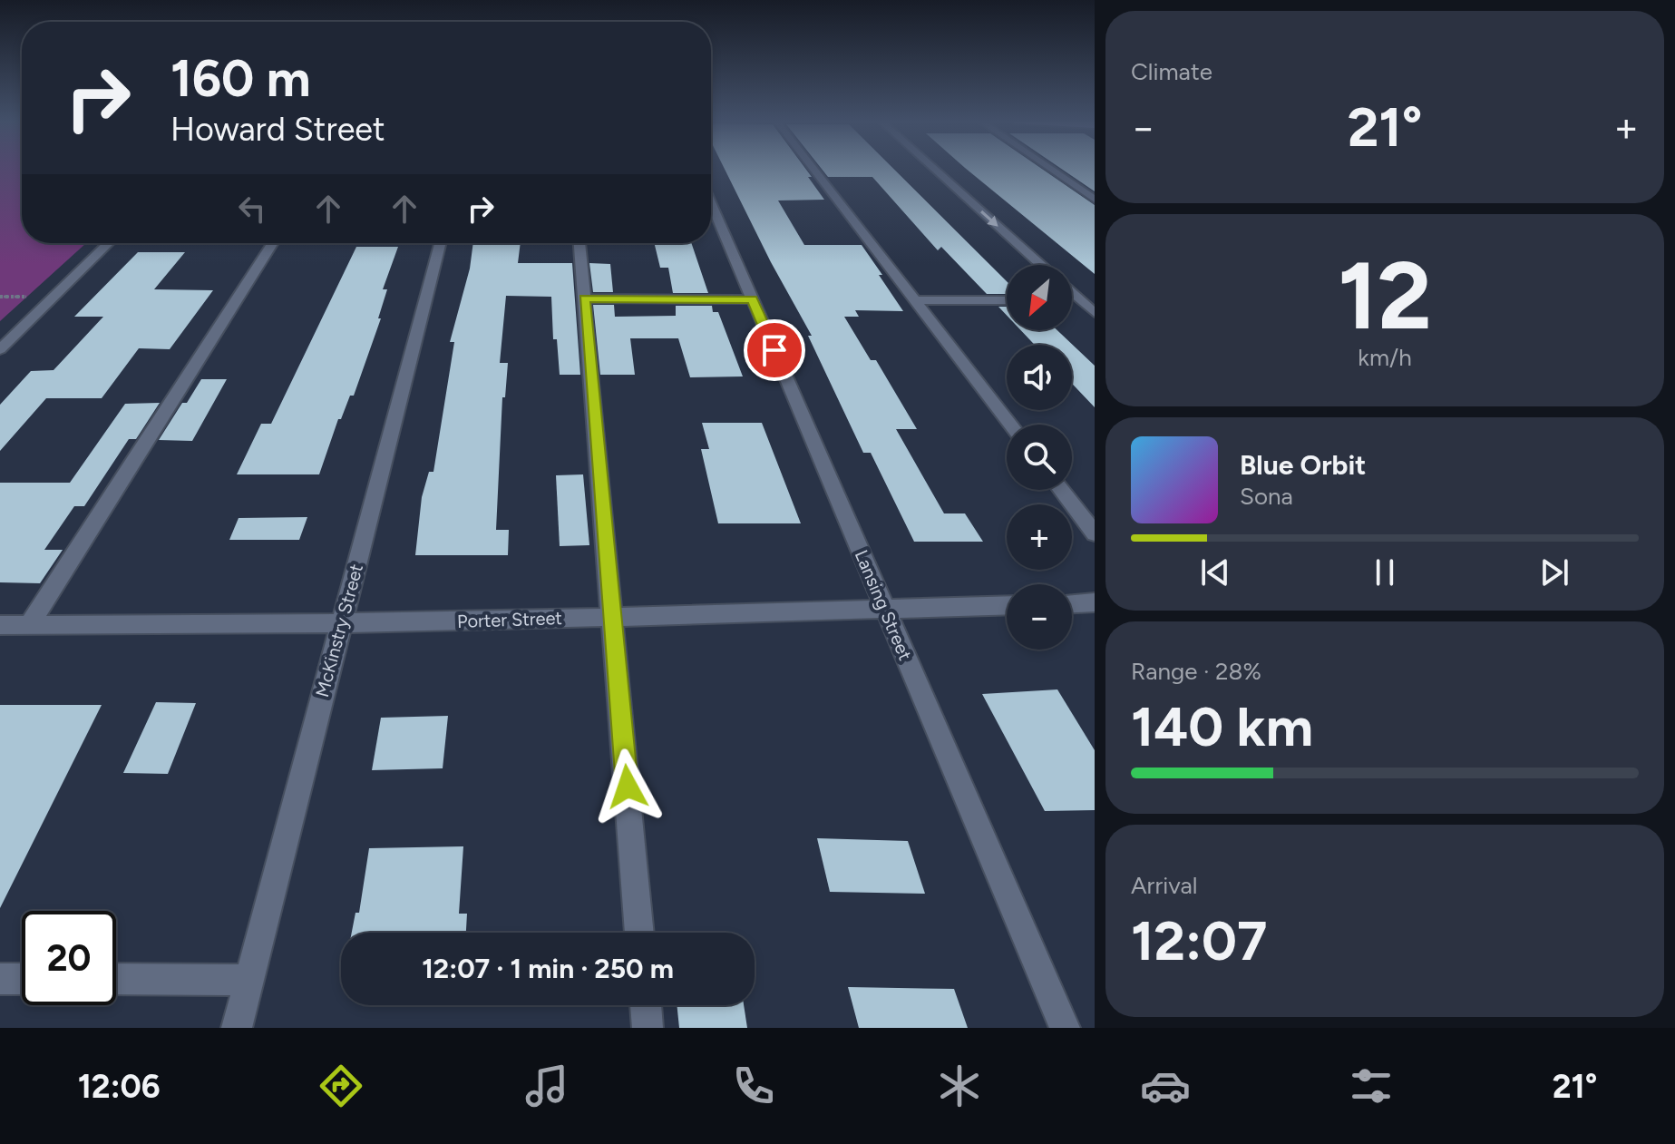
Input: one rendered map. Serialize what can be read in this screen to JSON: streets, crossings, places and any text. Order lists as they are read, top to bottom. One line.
{"streets":{"street":["Lansing Street","Porter Street","McKinstry Street"]},"crossings":[["Lansing Street","Porter Street"],["Porter Street","McKinstry Street"]],"north":"bottom left","page":{"tile":["Climate",["12","km/h"],["Range · 28%","140 km"],["Arrival","12:07"]],"turn":["160 m","Howard Street"],"heat":["−","21°","+"],"map_buttons":["+","−"],"song":["Blue Orbit","Sona"],"limit":"20","trip":"12:07 · 1 min · 250 m","tabs":["12:06","21°"]}}
